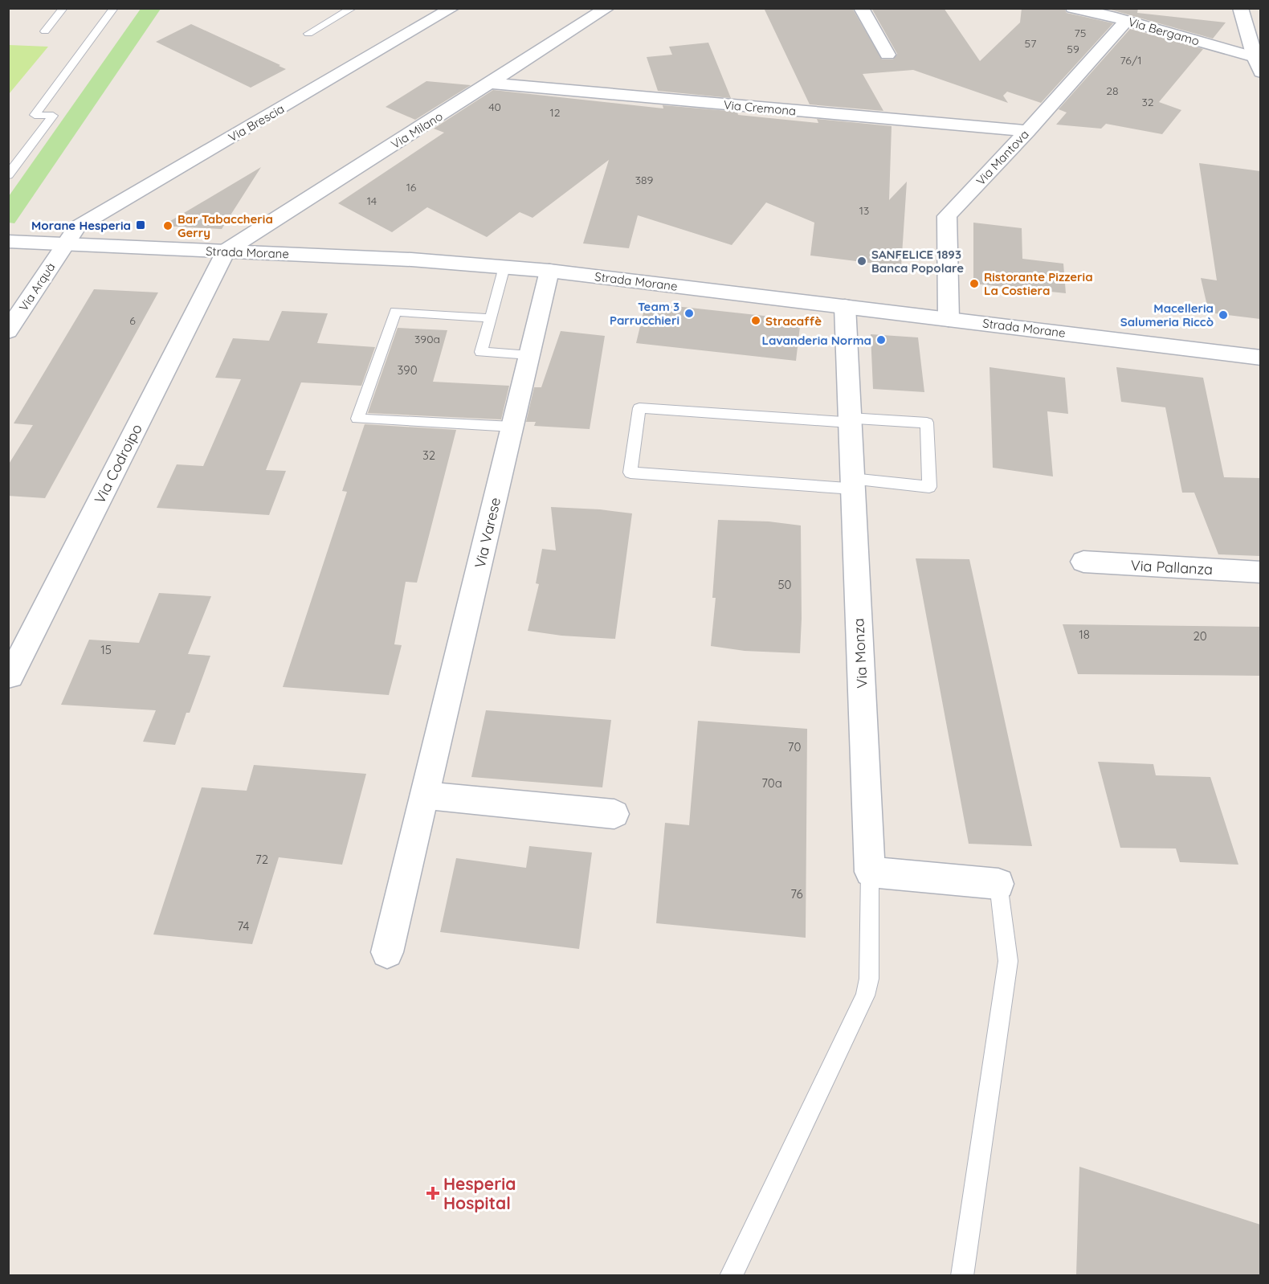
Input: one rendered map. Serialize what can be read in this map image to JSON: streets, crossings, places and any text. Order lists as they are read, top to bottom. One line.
{"streets":{"street":["Via Bergamo","Via Cremona","Via Brescia","Via Milano","Via Mantova","Strada Morane","Via Arquà","Via Codroipo","Via Varese","Via Pallanza","Via Monza"]},"crossings":[["Via Bergamo","Via Mantova"],["Via Cremona","Via Milano"],["Via Cremona","Via Mantova"],["Via Brescia","Strada Morane"],["Via Brescia","Via Arquà"],["Via Milano","Strada Morane"],["Via Milano","Via Codroipo"],["Via Mantova","Strada Morane"],["Strada Morane","Via Arquà"],["Strada Morane","Via Codroipo"],["Strada Morane","Via Varese"],["Strada Morane","Via Monza"]],"places":{"transit":["Morane Hesperia"],"other":["Bar Tabaccheria Gerry","SANFELICE 1893 Banca Popolare","Ristorante Pizzeria La Costiera","Team 3 Parrucchieri","Macelleria Salumeria Riccò","Stracaffè","Lavanderia Norma"],"health":["Hesperia Hospital"]},"house_numbers":["75","57","59","76/1","28","32","40","12","389","16","14","13","6","390a","390","32","50","18","20","15","70","70a","72","76","74"]}
